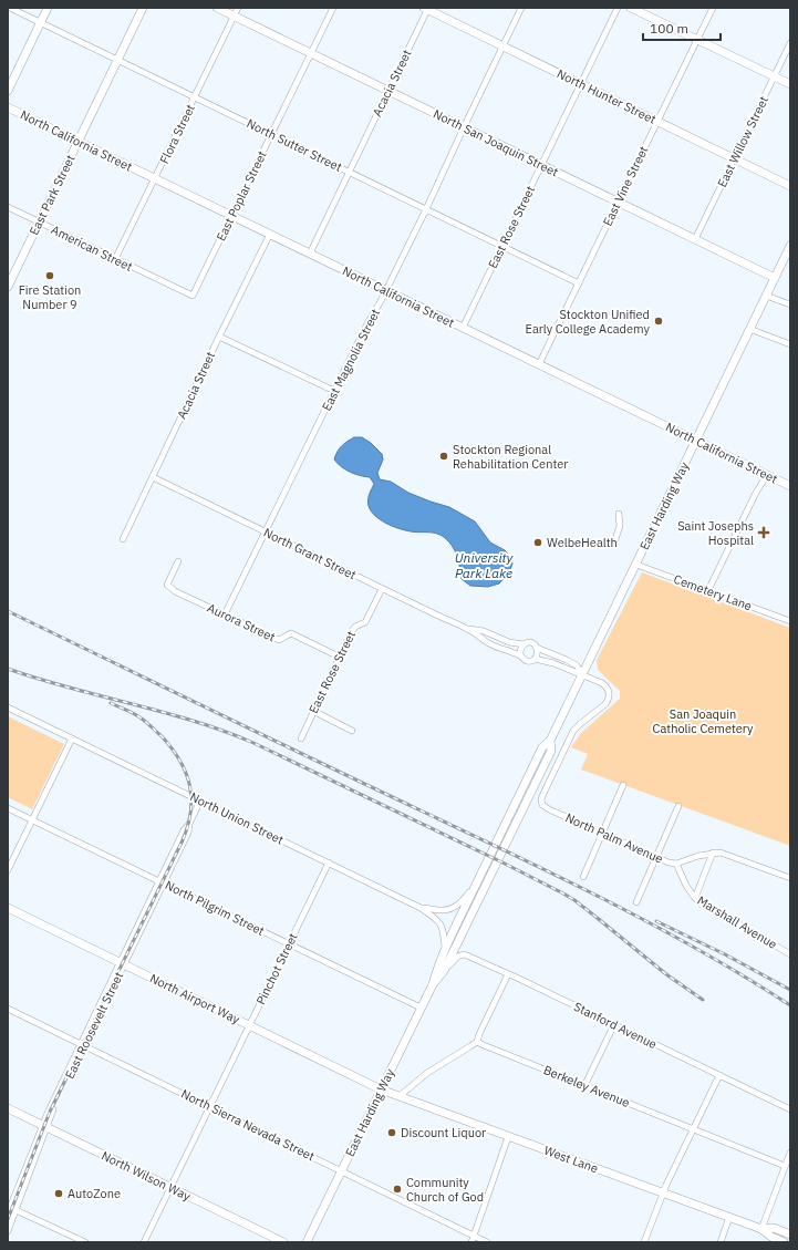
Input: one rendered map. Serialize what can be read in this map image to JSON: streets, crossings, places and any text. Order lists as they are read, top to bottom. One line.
{"streets":{"street":["Acacia Street","North Hunter Street","Flora Street","North California Street","East Willow Street","North San Joaquin Street","North Sutter Street","East Vine Street","East Park Street","East Poplar Street","East Rose Street","American Street","East Magnolia Street","East Harding Way","North Grant Street","Cemetery Lane","Aurora Street","North Union Street","North Palm Avenue","North Pilgrim Street","Marshall Avenue","Pinchot Street","North Airport Way","East Roosevelt Street","Stanford Avenue","Berkeley Avenue","North Sierra Nevada Street","West Lane","North Wilson Way"]},"crossings":[["Acacia Street","North Hunter Street"],["Acacia Street","North California Street"],["Acacia Street","North San Joaquin Street"],["Acacia Street","North Sutter Street"],["Acacia Street","North Grant Street"],["North Hunter Street","East Willow Street"],["North Hunter Street","East Vine Street"],["North Hunter Street","East Rose Street"],["North Hunter Street","East Magnolia Street"],["Flora Street","North California Street"],["Flora Street","North San Joaquin Street"],["Flora Street","North Sutter Street"],["Flora Street","American Street"],["North California Street","East Vine Street"],["North California Street","East Park Street"],["North California Street","East Poplar Street"],["North California Street","East Rose Street"],["North California Street","East Magnolia Street"],["North California Street","East Harding Way"],["East Willow Street","North San Joaquin Street"],["North San Joaquin Street","East Vine Street"],["North San Joaquin Street","East Poplar Street"],["North San Joaquin Street","East Rose Street"],["North San Joaquin Street","East Magnolia Street"],["North San Joaquin Street","East Harding Way"],["North Sutter Street","East Vine Street"],["North Sutter Street","East Park Street"],["North Sutter Street","East Poplar Street"],["North Sutter Street","East Rose Street"],["North Sutter Street","East Magnolia Street"],["East Park Street","American Street"],["East Poplar Street","American Street"],["East Rose Street","North Grant Street"],["East Rose Street","Aurora Street"],["East Magnolia Street","North Grant Street"],["East Magnolia Street","Aurora Street"],["East Harding Way","North Grant Street"],["East Harding Way","Cemetery Lane"],["East Harding Way","North Union Street"],["East Harding Way","North Palm Avenue"],["East Harding Way","North Pilgrim Street"],["East Harding Way","North Airport Way"],["East Harding Way","Stanford Avenue"],["East Harding Way","North Sierra Nevada Street"],["East Harding Way","West Lane"],["North Grant Street","North Palm Avenue"],["North Union Street","Pinchot Street"],["North Union Street","East Roosevelt Street"],["North Palm Avenue","Marshall Avenue"],["North Pilgrim Street","Pinchot Street"],["North Pilgrim Street","East Roosevelt Street"],["Pinchot Street","North Airport Way"],["Pinchot Street","North Sierra Nevada Street"],["Pinchot Street","North Wilson Way"],["North Airport Way","East Roosevelt Street"],["North Airport Way","West Lane"],["East Roosevelt Street","North Sierra Nevada Street"],["East Roosevelt Street","North Wilson Way"]],"water":["University Park Lake"],"parks":["San Joaquin Catholic Cemetery"],"places":{"other":["Fire Station Number 9","Stockton Unified Early College Academy","Stockton Regional Rehabilitation Center","WelbeHealth","Discount Liquor","Community Church of God","AutoZone"],"health":["Saint Josephs Hospital"]},"scale_bar":"100 m"}
